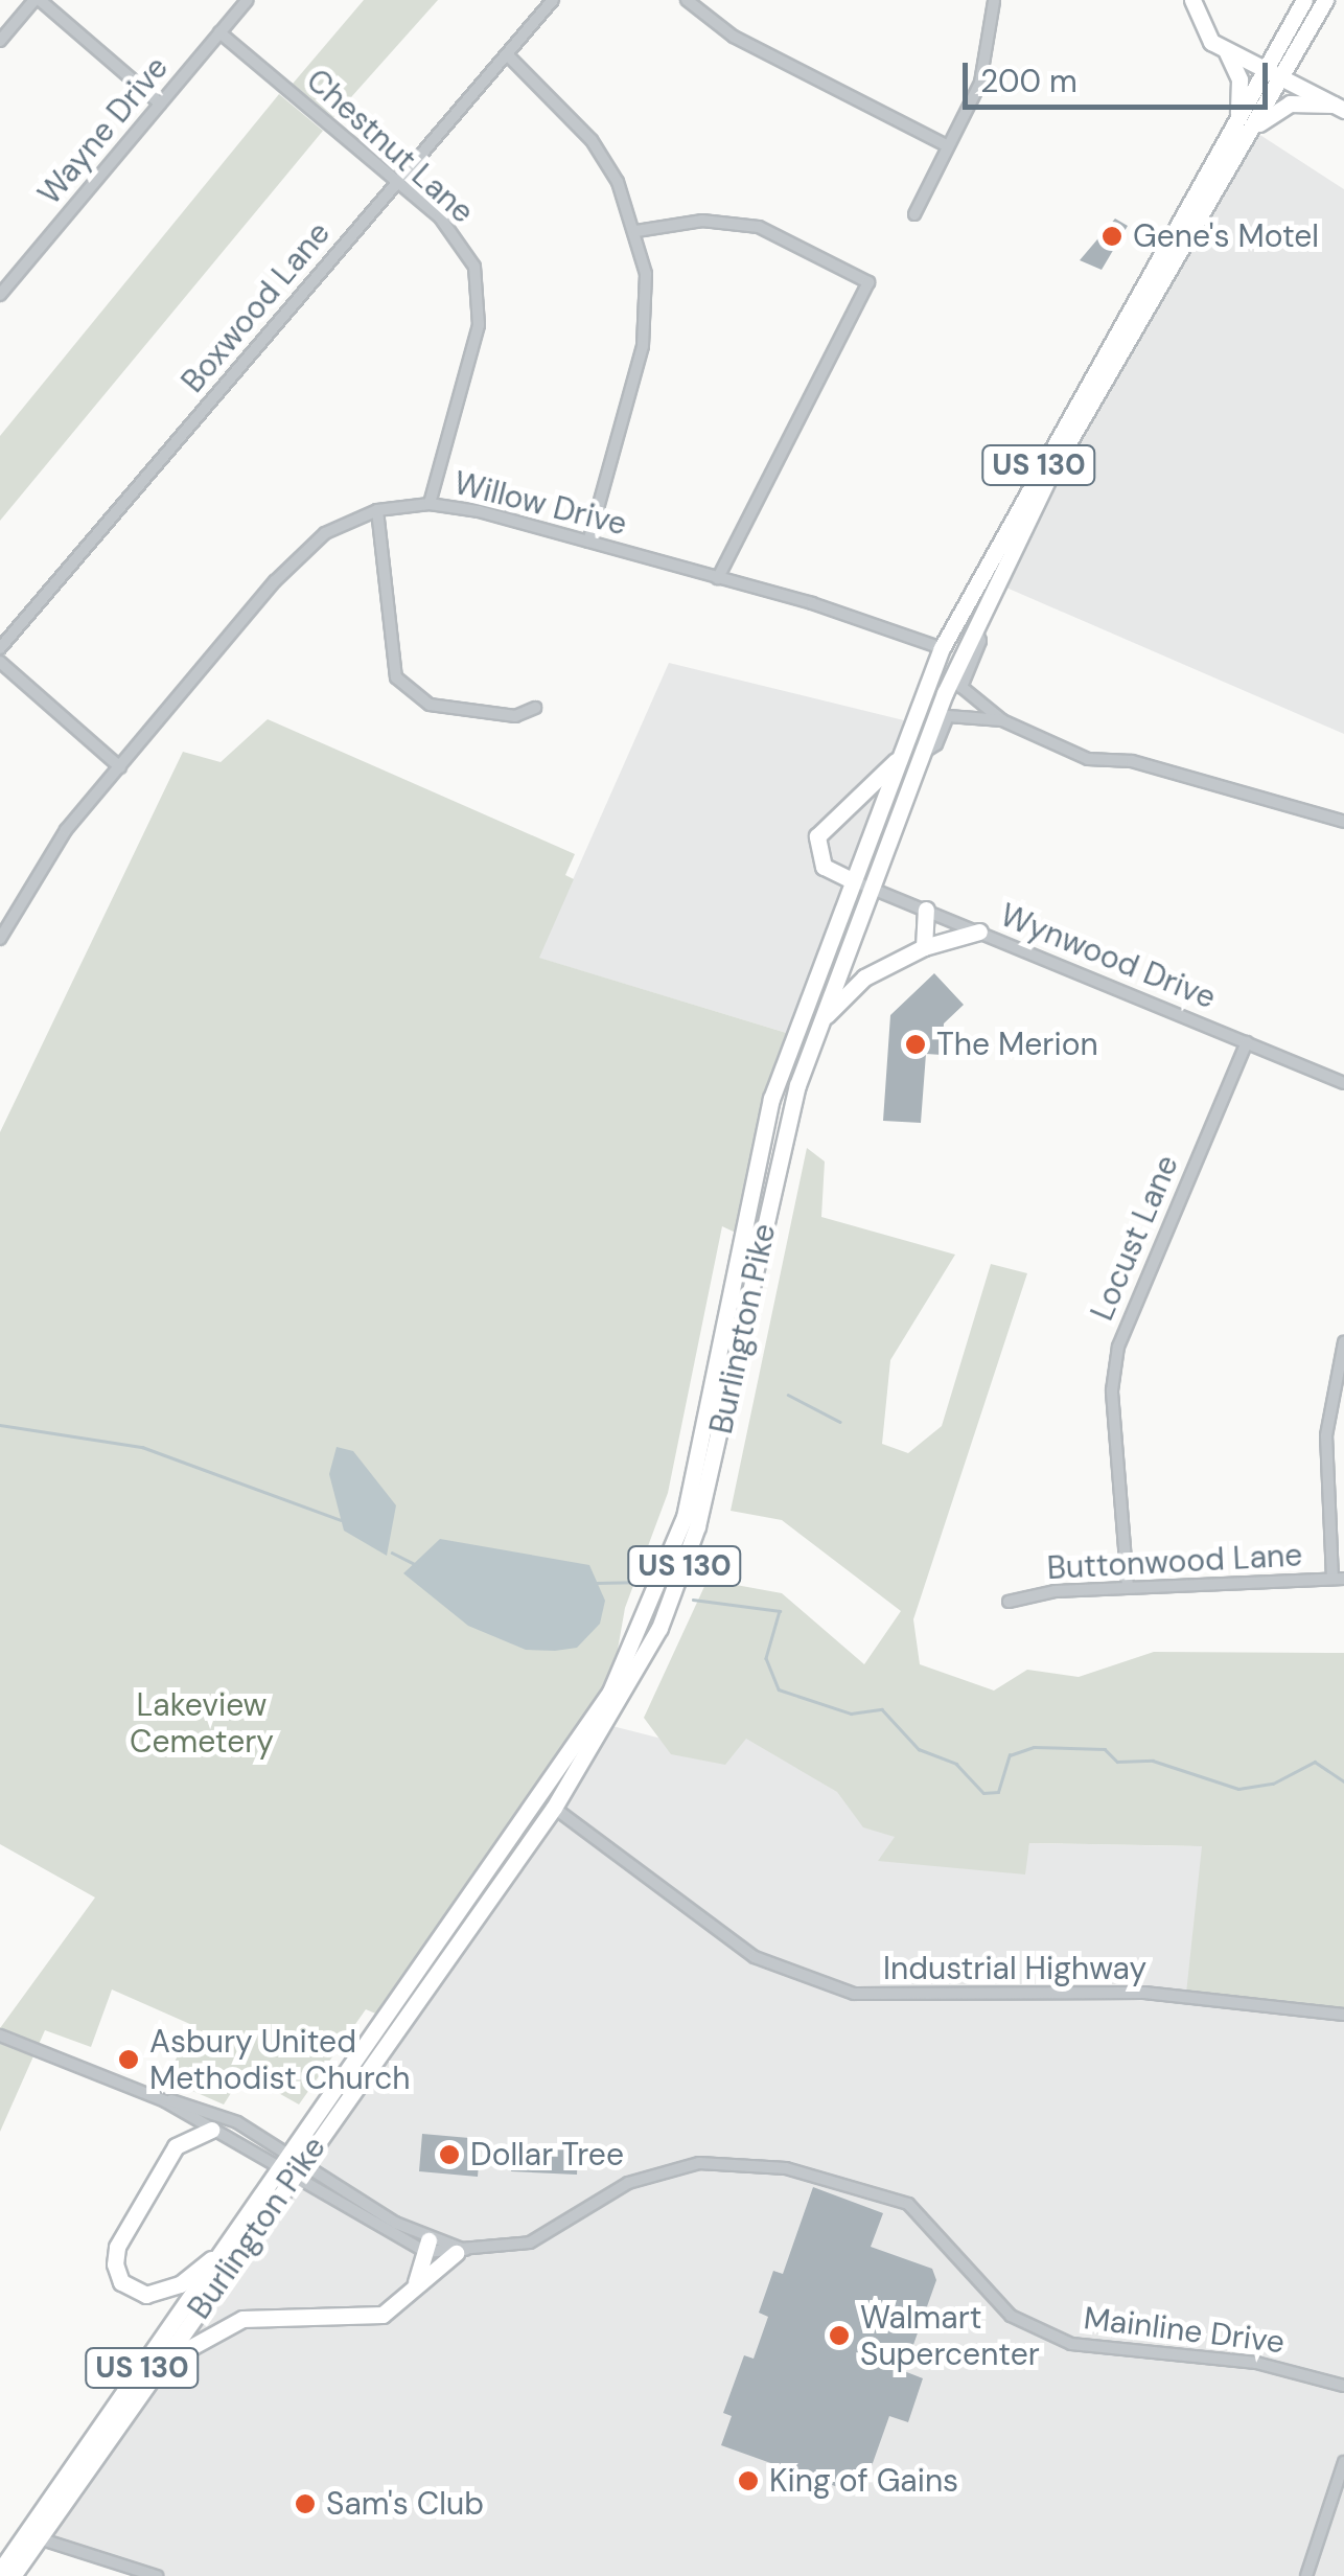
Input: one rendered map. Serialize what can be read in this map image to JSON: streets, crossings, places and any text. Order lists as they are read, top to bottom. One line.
{"streets":{"main road":["US 130","Burlington Pike"],"street":["Wayne Drive","Chestnut Lane","Boxwood Lane","Willow Drive","Wynwood Drive","Locust Lane","Buttonwood Lane","Industrial Highway","Mainline Drive"]},"crossings":[["Wayne Drive","Chestnut Lane"],["Chestnut Lane","Boxwood Lane"],["Chestnut Lane","Willow Drive"],["Willow Drive","Burlington Pike"],["Wynwood Drive","Locust Lane"],["Wynwood Drive","Burlington Pike"],["Locust Lane","Buttonwood Lane"],["Burlington Pike","Industrial Highway"]],"parks":["Lakeview Cemetery"],"places":["Gene's Motel","The Merion","Asbury United Methodist Church","Dollar Tree","Walmart Supercenter","King of Gains","Sam's Club"],"scale_bar":"200 m"}
